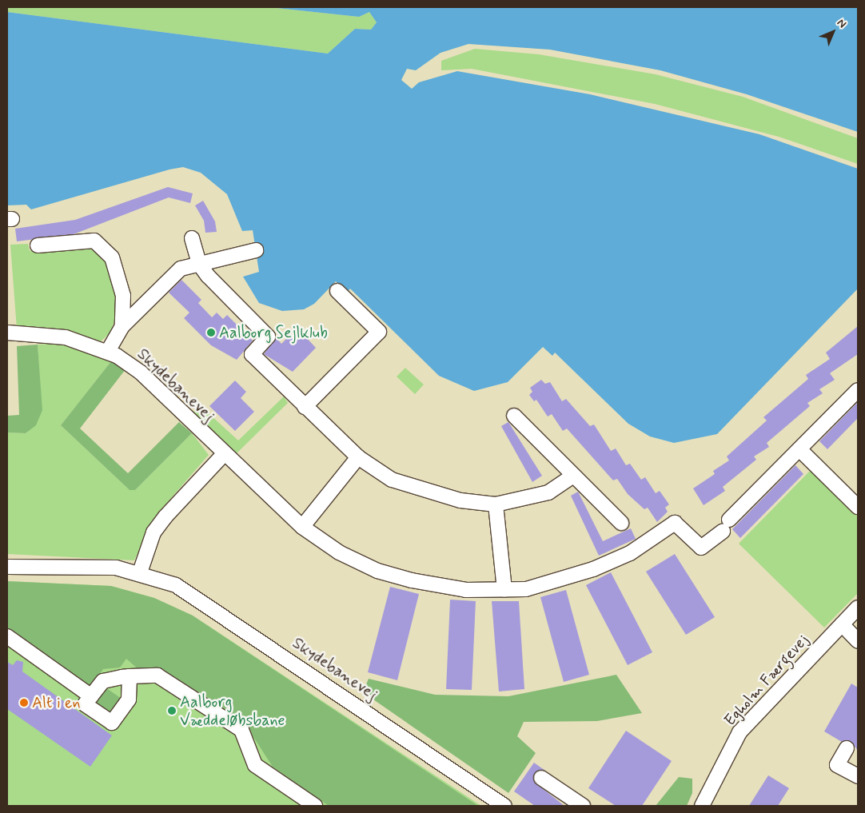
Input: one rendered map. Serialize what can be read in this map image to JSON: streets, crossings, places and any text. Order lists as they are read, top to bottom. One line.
{"streets":{"street":["Skydebanevej","Egholm Færgevej"]},"places":["Aalborg Sejlklub","Alt i en","Aalborg Væddeløbsbane"],"north":"top right"}
